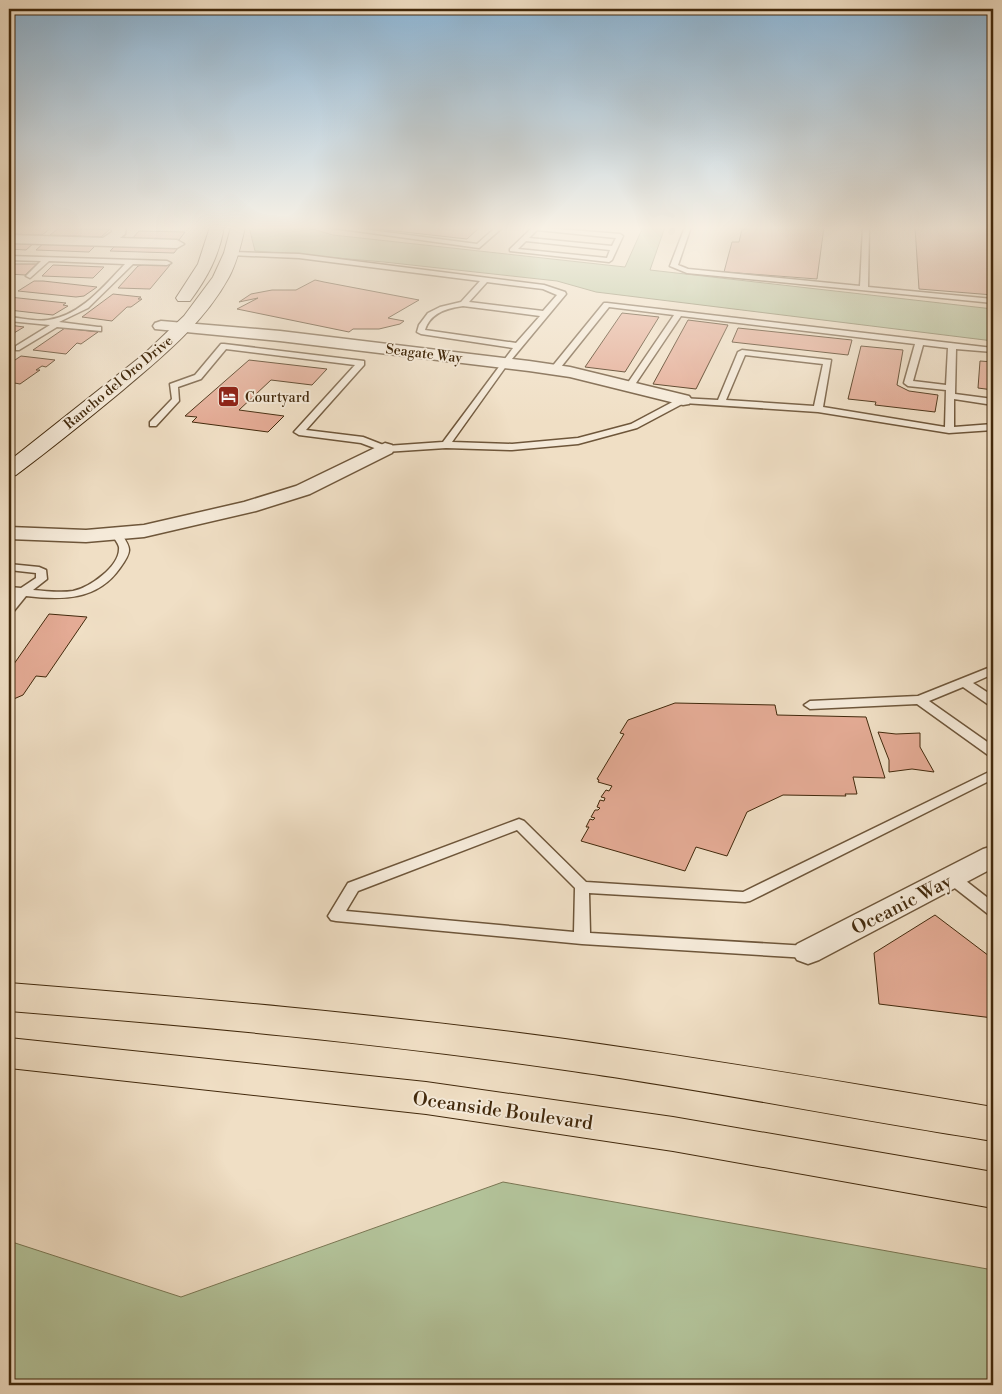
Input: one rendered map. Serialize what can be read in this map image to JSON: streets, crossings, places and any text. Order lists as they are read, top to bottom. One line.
{"streets":{"main road":["Rancho del Oro Drive","Oceanside Boulevard"],"street":["Seagate Way","Oceanic Way"]},"crossings":[["Seagate Way","Rancho del Oro Drive"]],"places":{"hotel":["Courtyard"]}}
